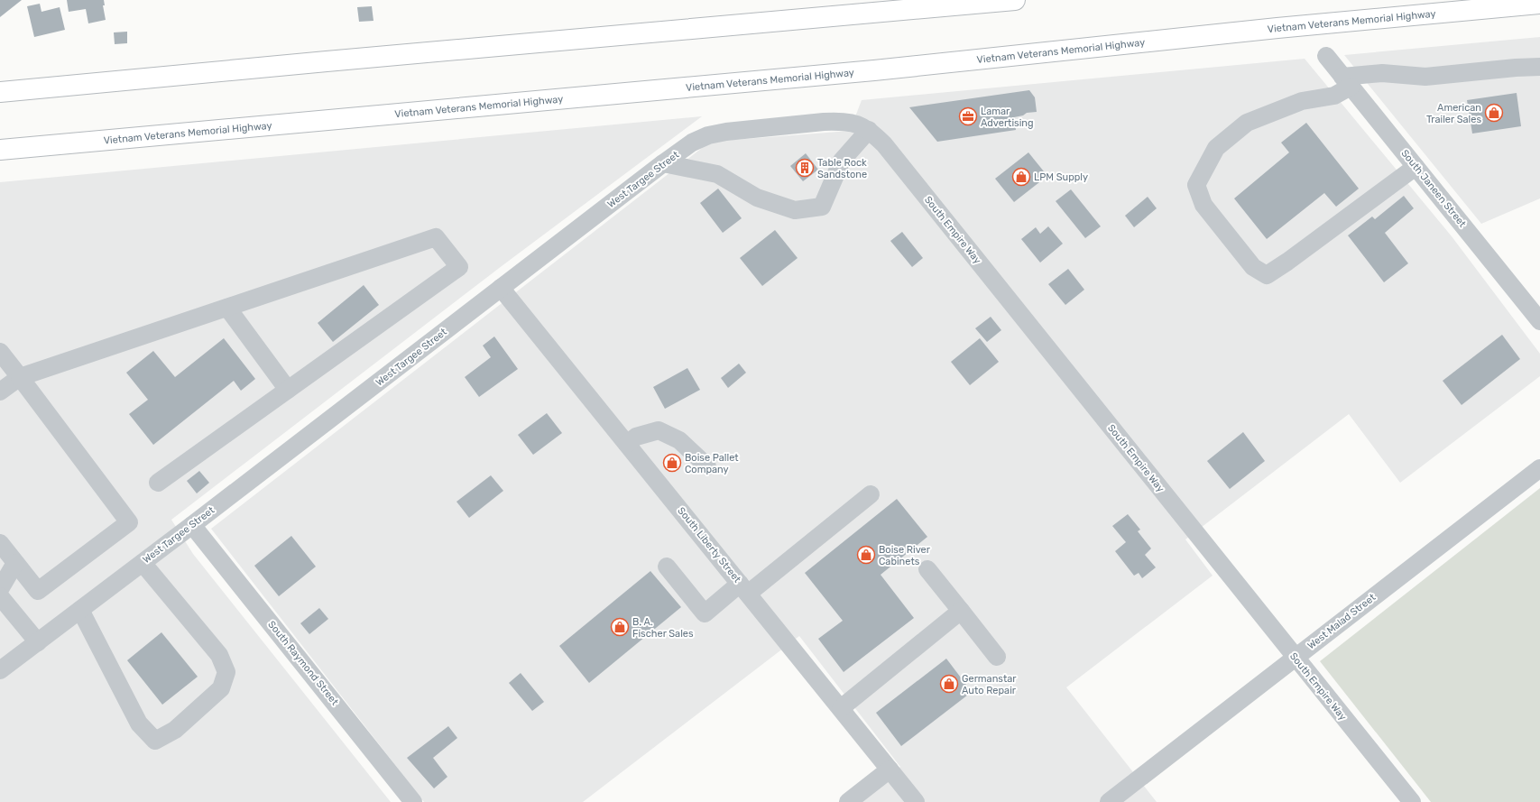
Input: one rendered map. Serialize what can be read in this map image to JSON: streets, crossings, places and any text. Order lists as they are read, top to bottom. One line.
{"streets":{"highway":["Vietnam Veterans Memorial Highway"],"street":["West Targee Street","South Janeen Street","South Empire Way","South Liberty Street","West Malad Street","South Raymond Street"]},"crossings":[["West Targee Street","South Empire Way"],["West Targee Street","South Liberty Street"],["West Targee Street","South Raymond Street"],["South Empire Way","West Malad Street"]],"places":{"shop":["American Trailer Sales","LPM Supply","Boise Pallet Company","Boise River Cabinets","B. A. Fischer Sales","Germanstar Auto Repair"],"office":["Lamar Advertising"],"building":["Table Rock Sandstone"]}}
